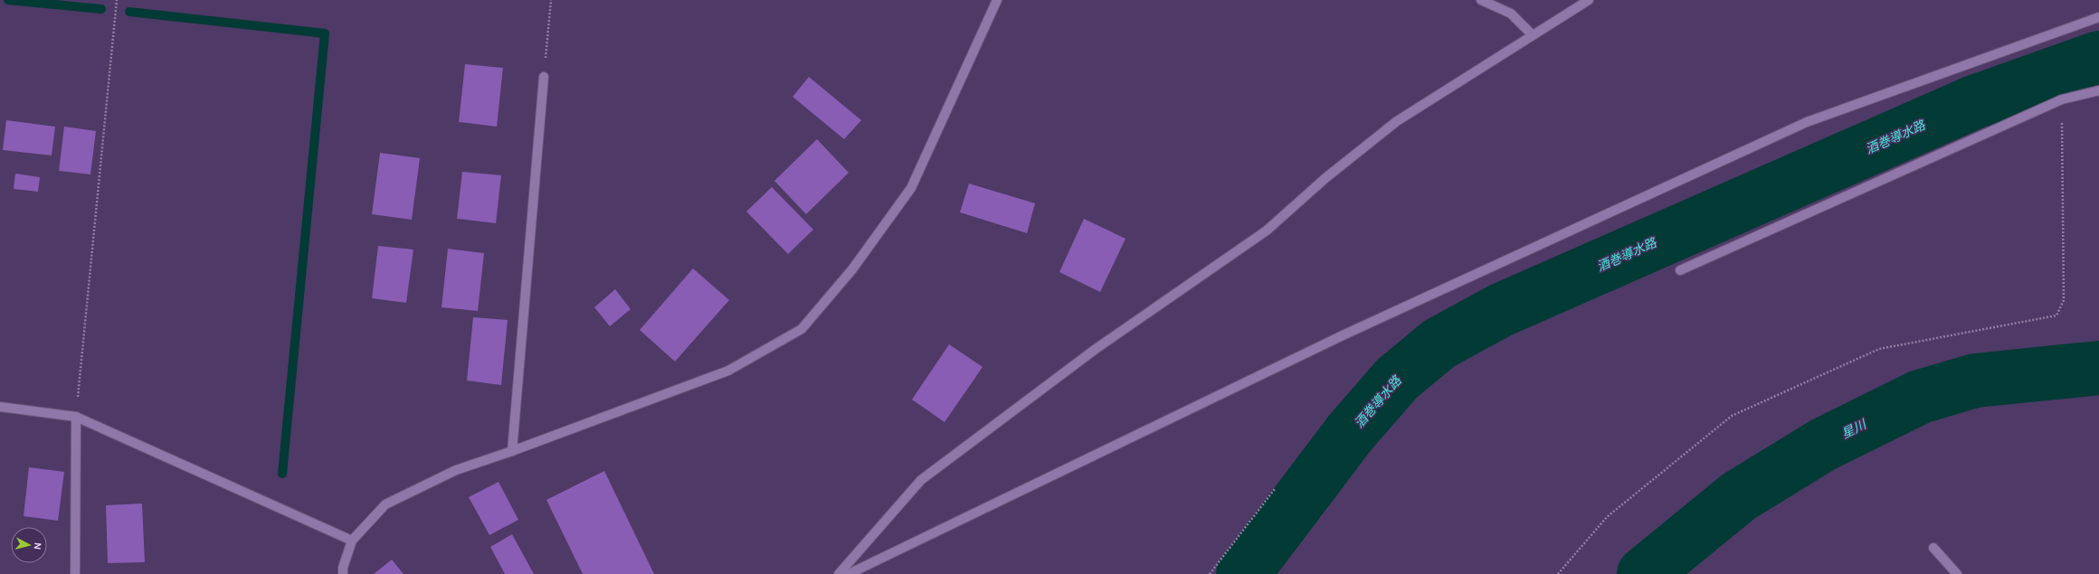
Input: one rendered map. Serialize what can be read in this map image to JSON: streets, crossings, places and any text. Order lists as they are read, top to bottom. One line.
{"water":["酒巻導水路","星川"],"north":"right"}
